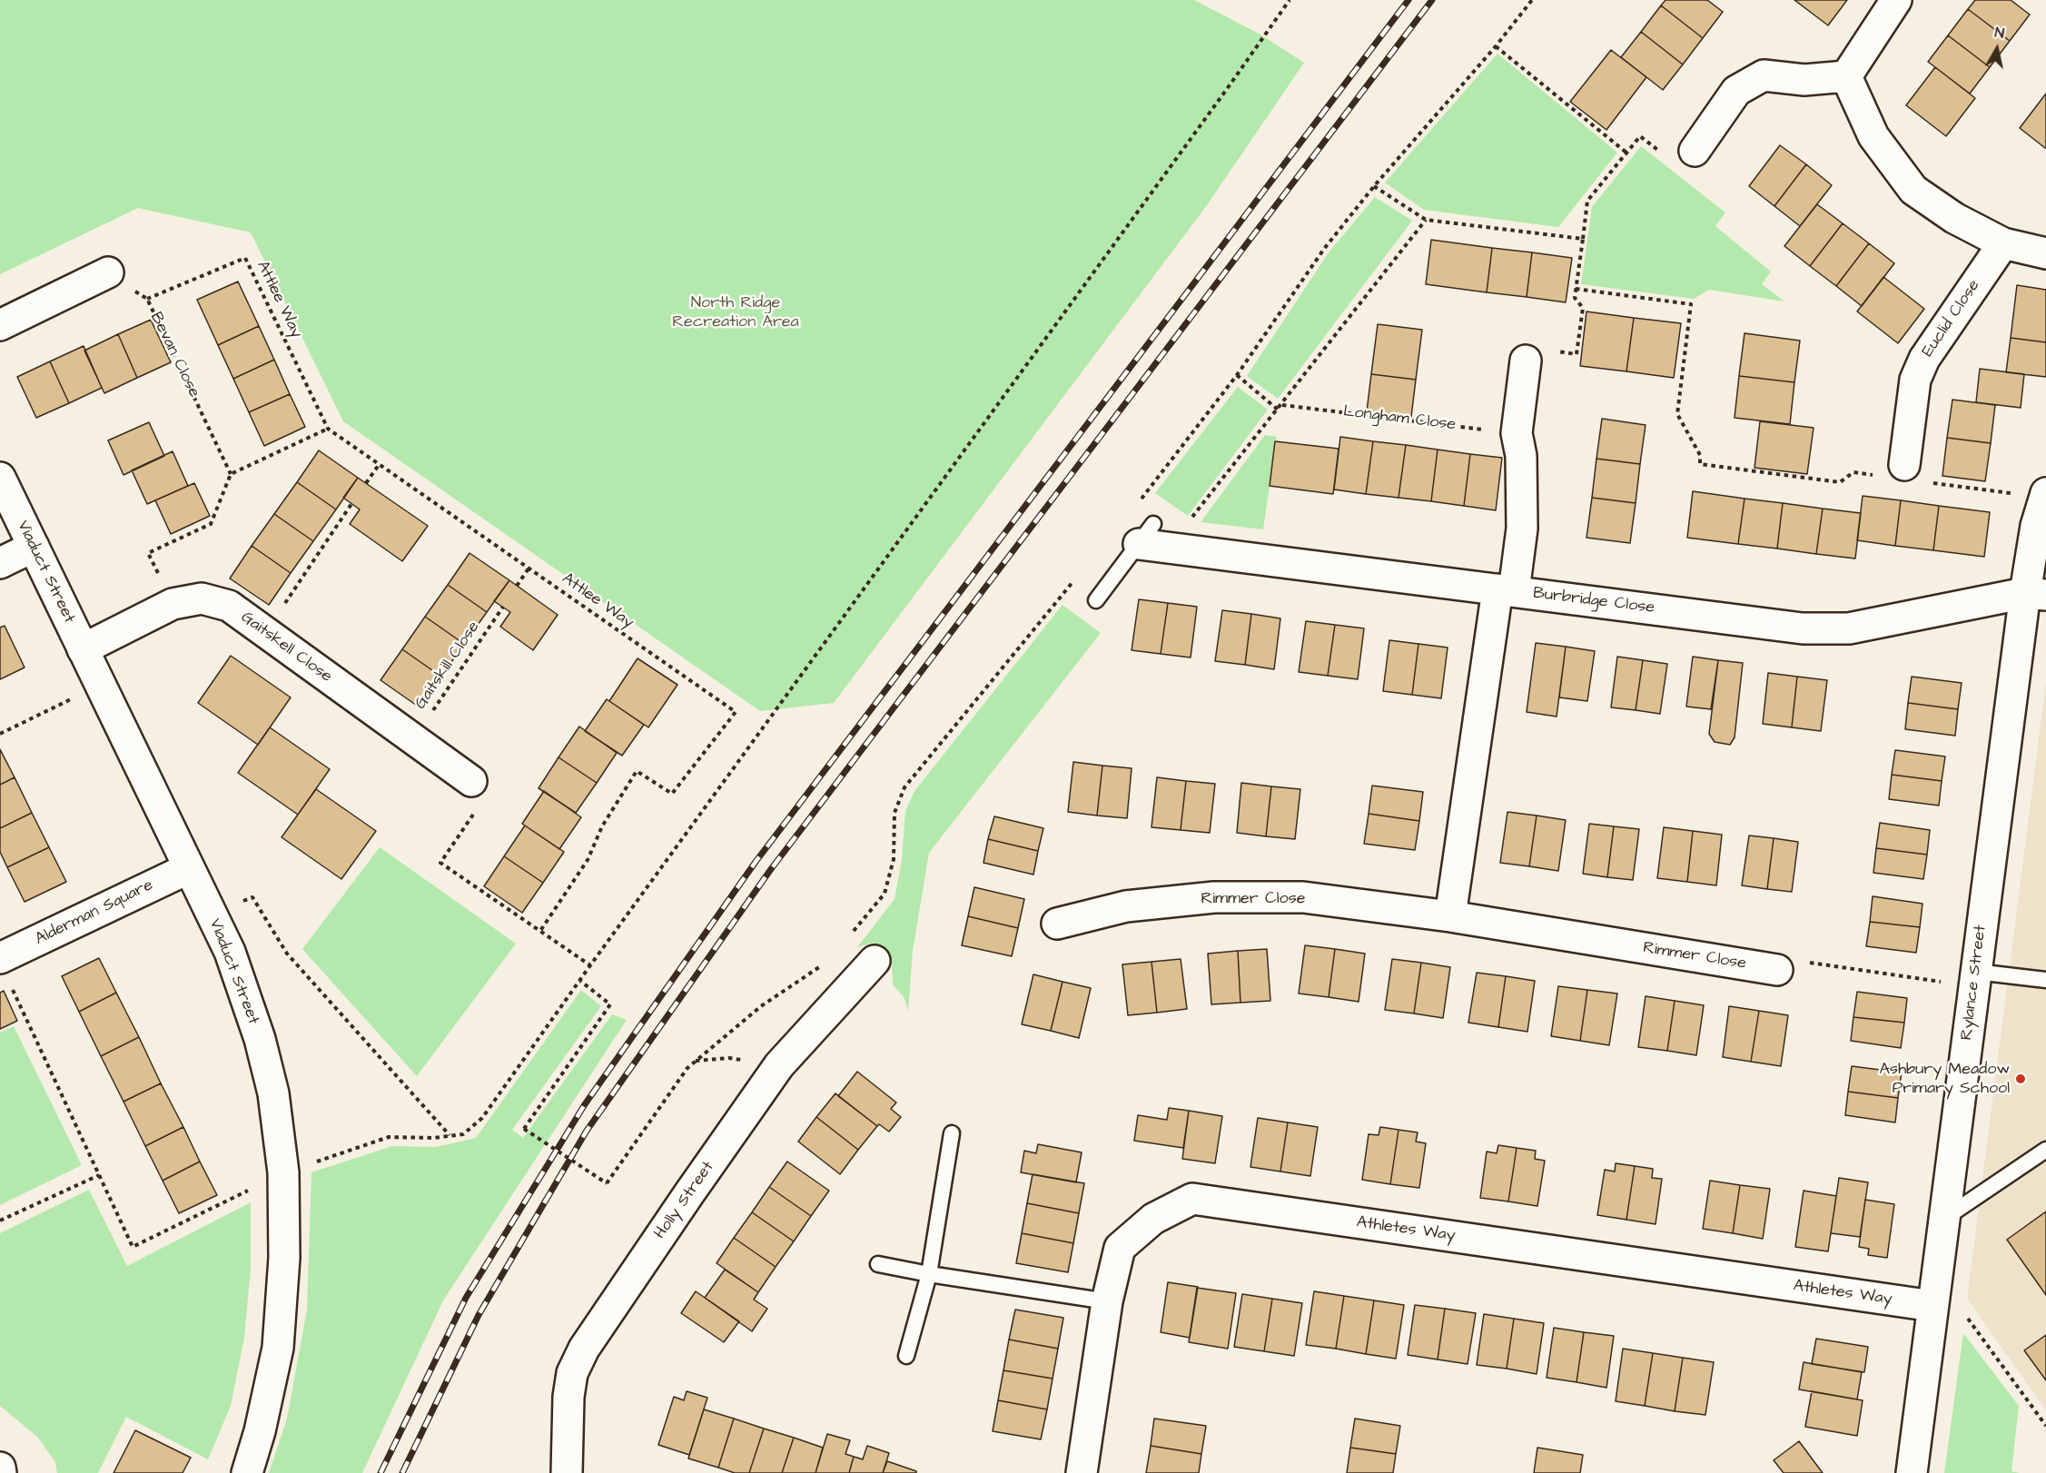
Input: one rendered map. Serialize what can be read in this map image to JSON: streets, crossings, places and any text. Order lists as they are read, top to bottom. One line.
{"streets":{"street":["Euclid Close","Viaduct Street","Burbridge Close","Gaitskell Close","Rimmer Close","Alderman Square","Rylance Street","Holly Street","Athletes Way"],"path":["Attlee Way","Bevan Close","Longham Close","Gaitskill Close"]},"crossings":[["Attlee Way","Bevan Close"],["Viaduct Street","Gaitskell Close"],["Viaduct Street","Alderman Square"],["Burbridge Close","Rylance Street"],["Gaitskell Close","Gaitskill Close"],["Rylance Street","Athletes Way"]],"parks":["North Ridge Recreation Area"],"places":["Ashbury Meadow Primary School"],"north":"top"}
